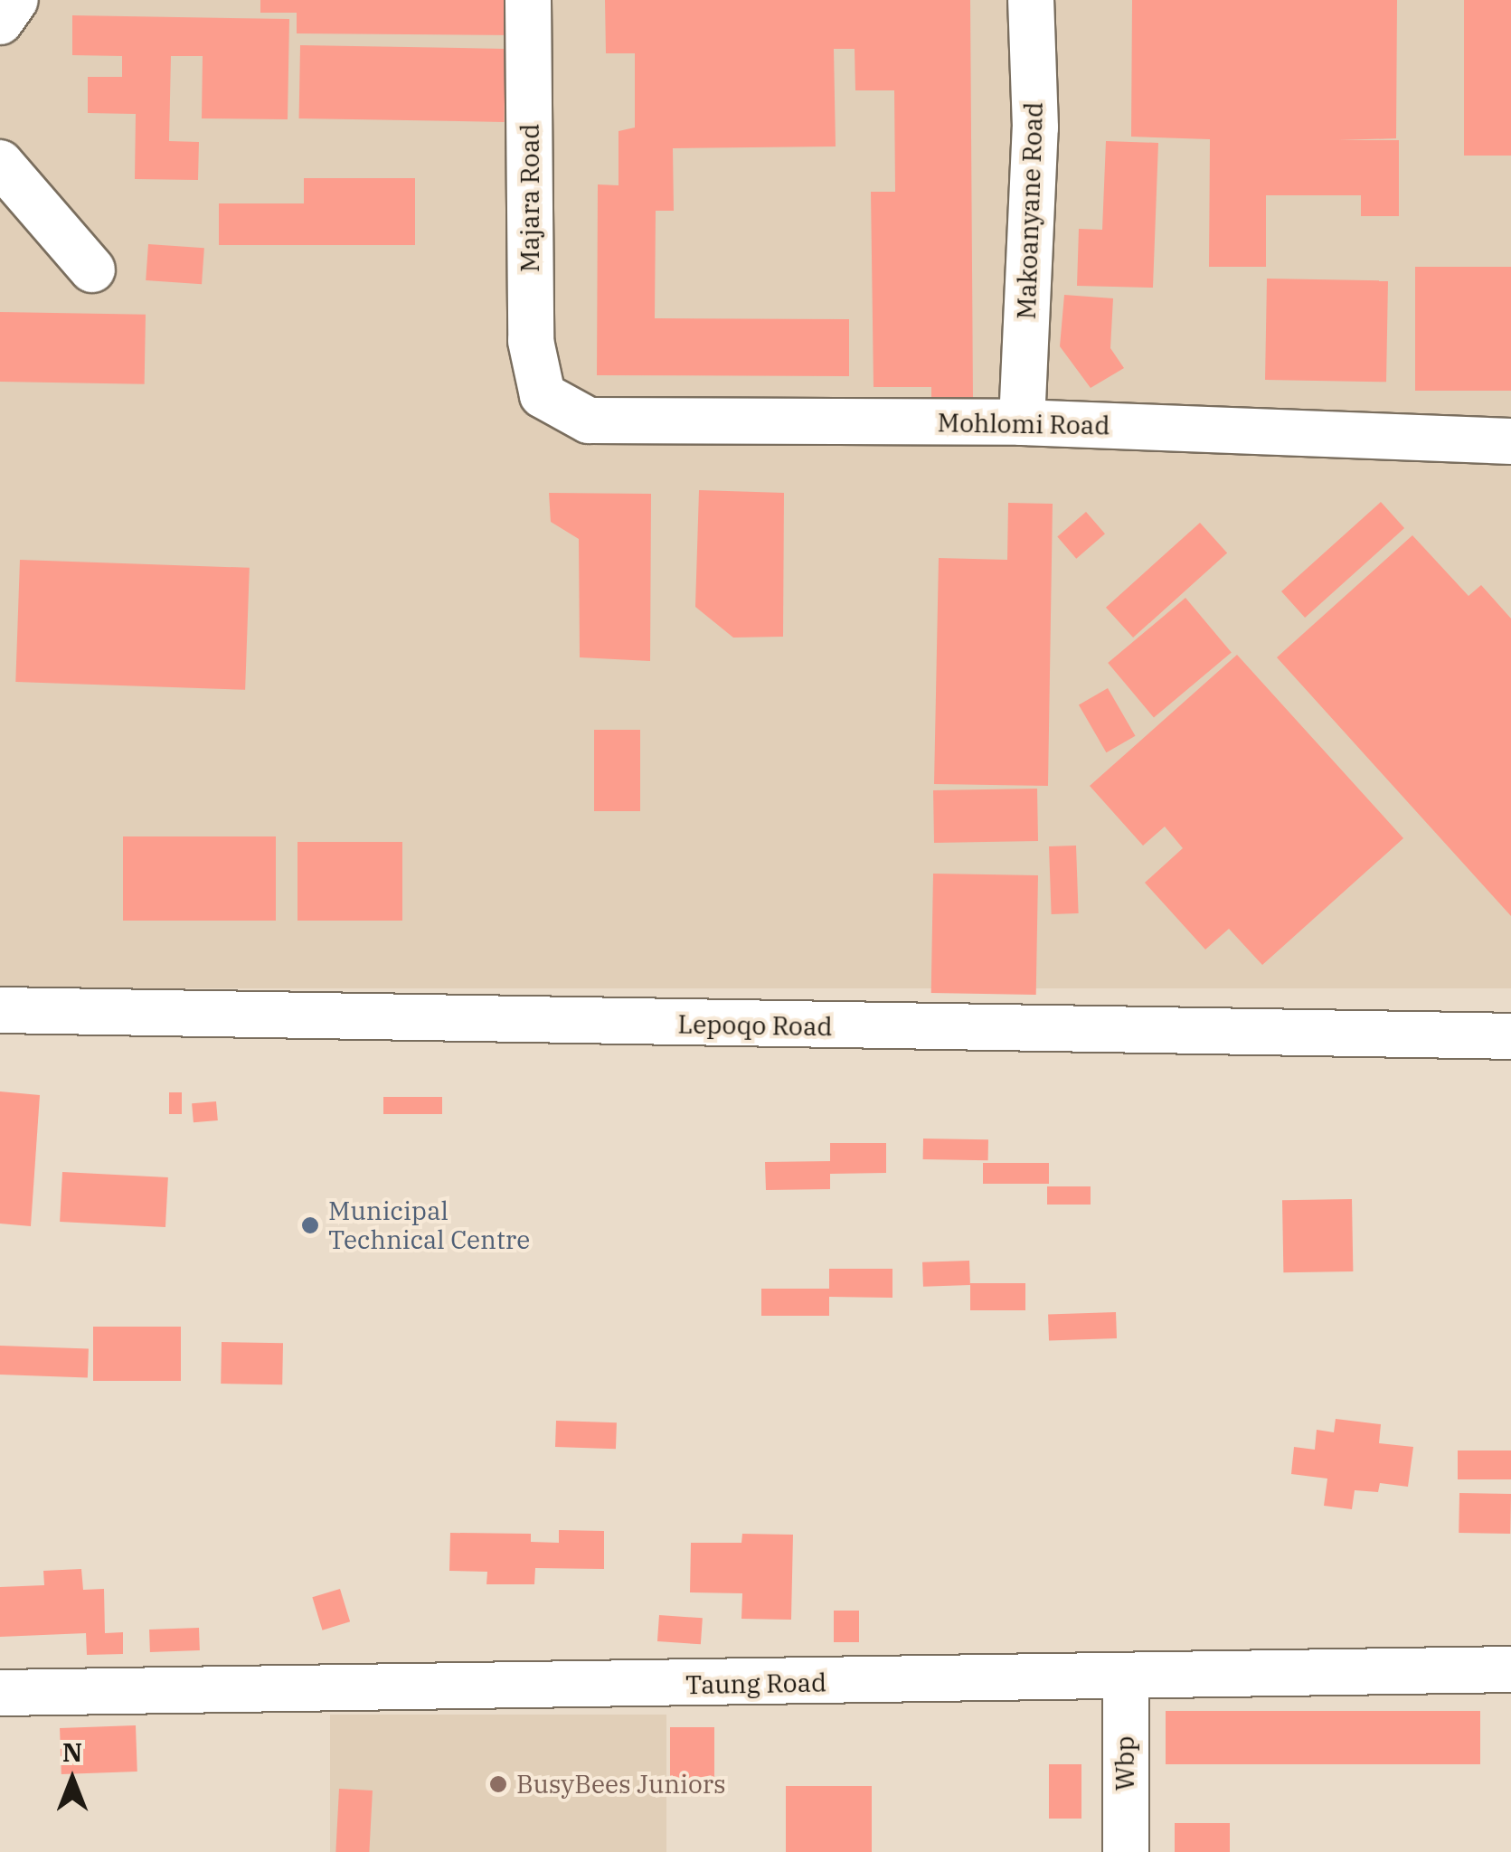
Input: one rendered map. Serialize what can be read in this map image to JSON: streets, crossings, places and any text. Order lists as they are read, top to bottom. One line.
{"streets":{"street":["Majara Road","Makoanyane Road","Mohlomi Road","Lepoqo Road","Taung Road","Wbp"]},"crossings":[["Majara Road","Mohlomi Road"],["Makoanyane Road","Mohlomi Road"],["Taung Road","Wbp"]],"places":["Municipal Technical Centre","BusyBees Juniors"],"north":"top"}
